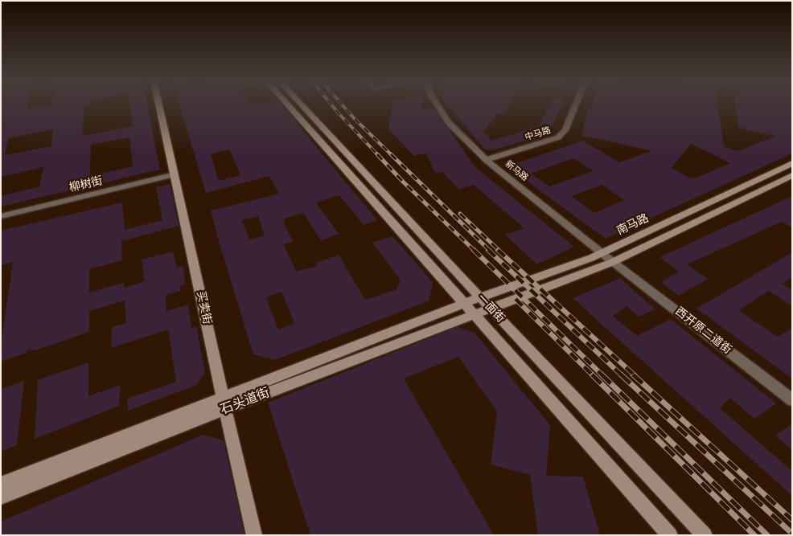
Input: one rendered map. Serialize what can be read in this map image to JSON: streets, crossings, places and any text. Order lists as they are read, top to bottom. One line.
{"streets":{"main road":["南马路","买卖街","一面街","石头道街"],"street":["中马路","新马路","柳树街","西开原二道街"]},"crossings":[["中马路","新马路"],["新马路","南马路"],["新马路","西开原二道街"],["柳树街","买卖街"],["南马路","一面街"],["南马路","石头道街"],["买卖街","石头道街"],["一面街","石头道街"]]}
